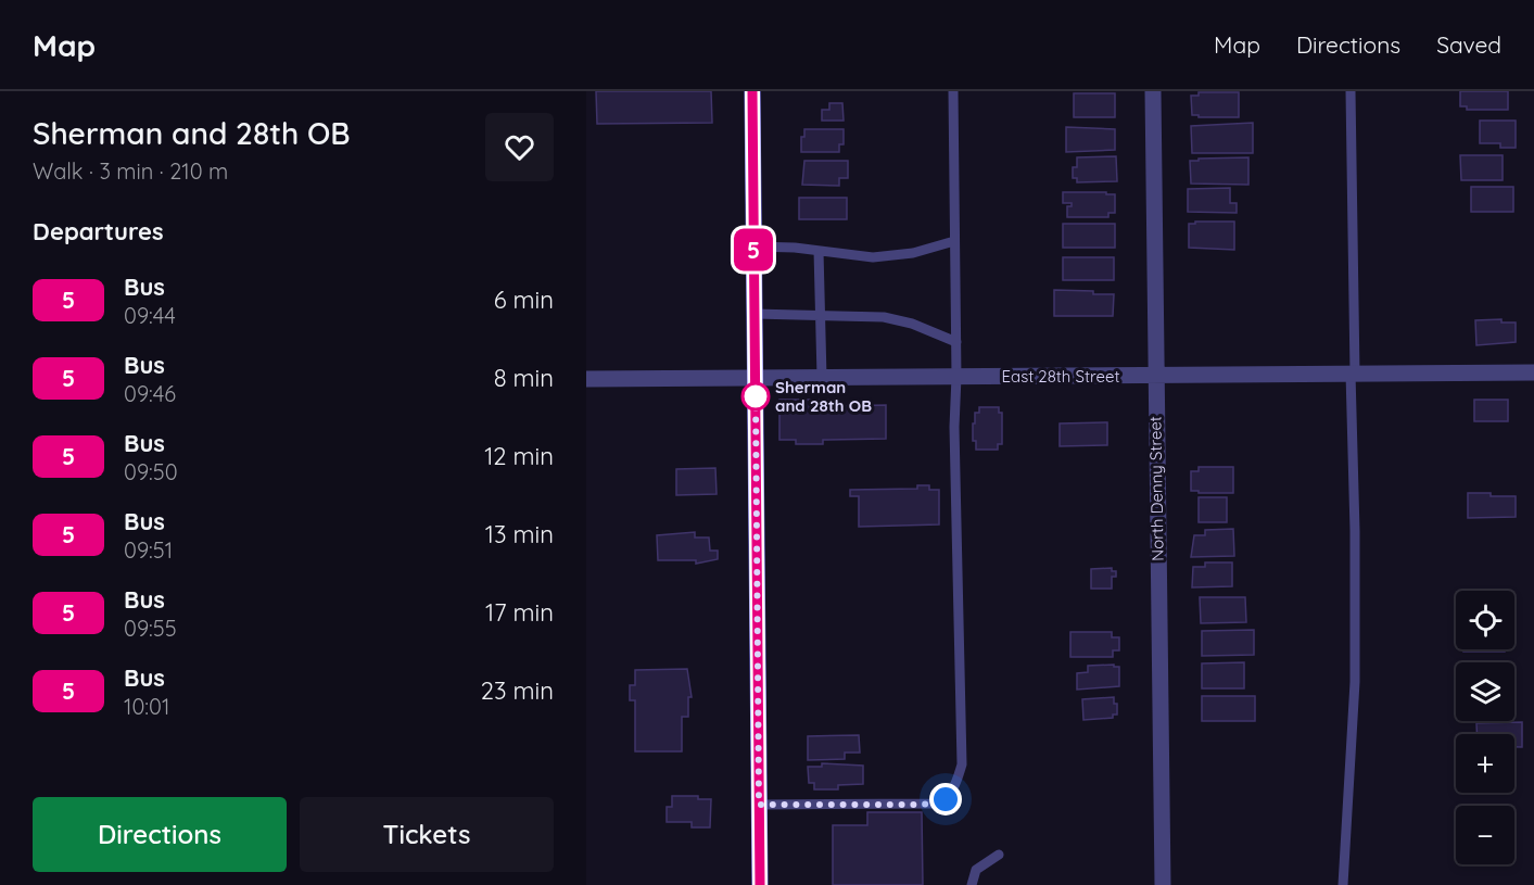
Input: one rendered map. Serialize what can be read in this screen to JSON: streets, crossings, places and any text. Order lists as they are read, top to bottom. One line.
{"streets":{"street":["East 28th Street","North Denny Street"]},"crossings":[["East 28th Street","North Denny Street"]],"places":["Sherman and 28th OB"],"lines":["bus line 5"],"page":{"header":"Map","nav":["Map","Directions","Saved"],"heading":[["Sherman and 28th OB","Walk · 3 min · 210 m"],"Departures"],"on_map":"5","list":[{"mark":"5","name":"Bus","note":"09:44","value":"6 min"},{"mark":"5","name":"Bus","note":"09:46","value":"8 min"},{"mark":"5","name":"Bus","note":"09:50","value":"12 min"},{"mark":"5","name":"Bus","note":"09:51","value":"13 min"},{"mark":"5","name":"Bus","note":"09:55","value":"17 min"},{"mark":"5","name":"Bus","note":"10:01","value":"23 min"}],"map_buttons":["+","−"],"buttons":["Directions","Tickets"]}}
